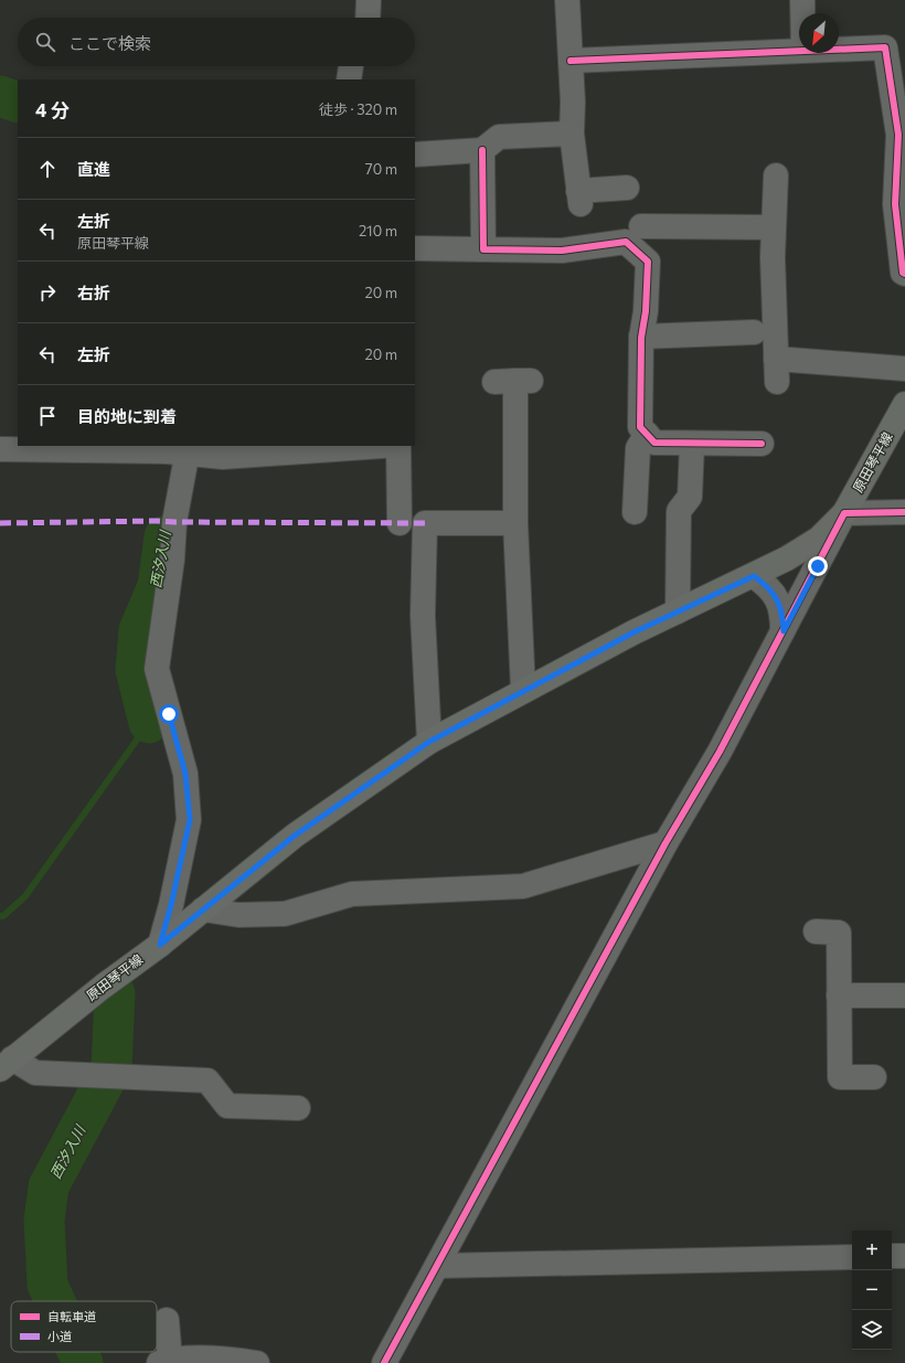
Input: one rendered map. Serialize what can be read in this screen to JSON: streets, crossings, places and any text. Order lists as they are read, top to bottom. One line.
{"streets":{"main road":["原田琴平線"]},"water":["西汐入川"],"legend":["自転車道","小道"],"north":"bottom left","page":{"search":"ここで検索","heading":["4 分","徒歩 · 320 m"],"list":[["直進","70 m"],["左折","原田琴平線","210 m"],["右折","20 m"],["左折","20 m"],"目的地に到着"],"map_buttons":["+","−"]}}
